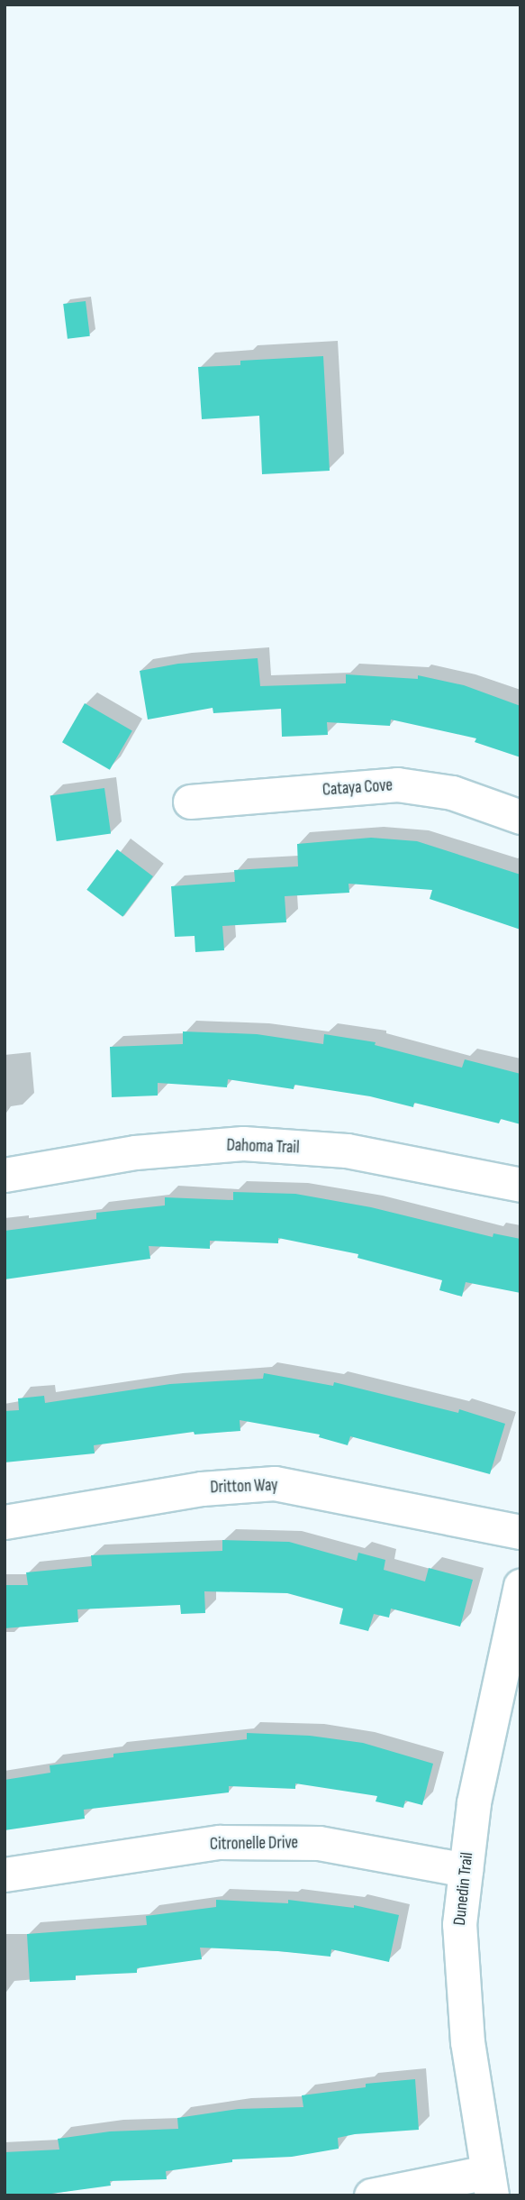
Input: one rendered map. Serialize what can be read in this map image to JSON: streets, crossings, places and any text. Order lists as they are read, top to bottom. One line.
{"streets":{"street":["Cataya Cove","Dahoma Trail","Dritton Way","Citronelle Drive","Dunedin Trail"]},"crossings":[["Citronelle Drive","Dunedin Trail"]]}
